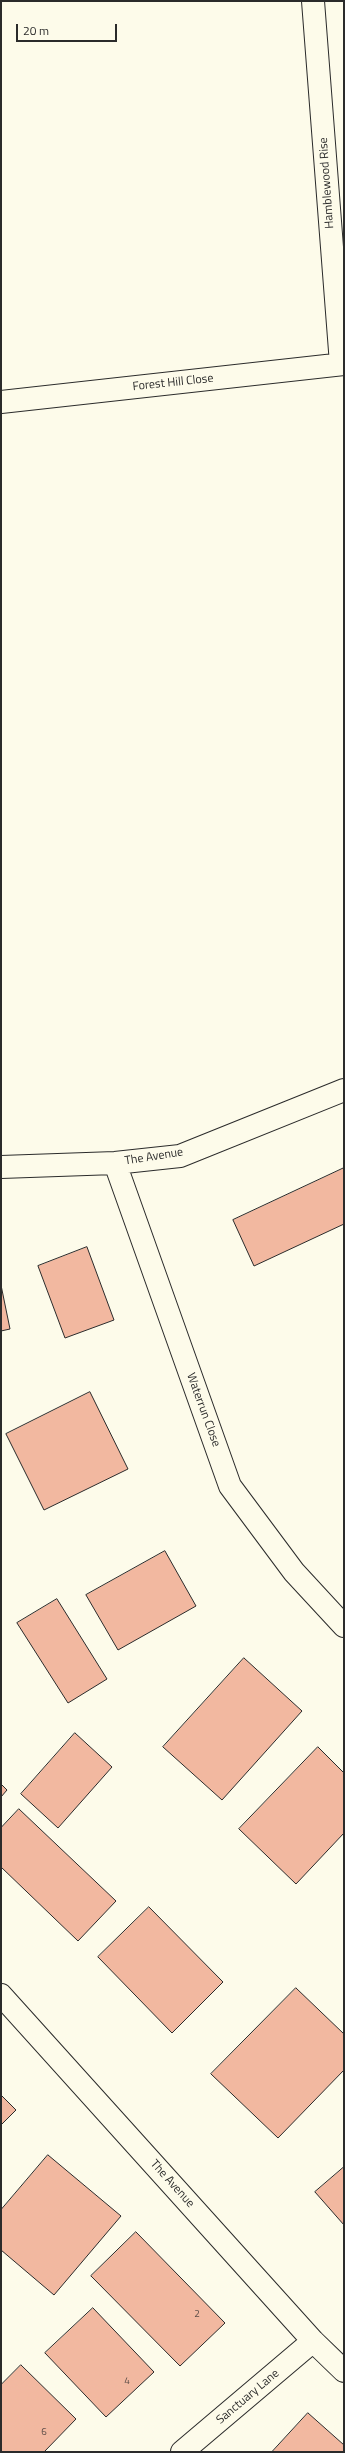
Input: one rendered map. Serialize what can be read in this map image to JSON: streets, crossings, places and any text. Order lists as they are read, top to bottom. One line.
{"streets":{"street":["Hamblewood Rise","Forest Hill Close","The Avenue","Waterrun Close","Sanctuary Lane"]},"crossings":[["Hamblewood Rise","Forest Hill Close"],["The Avenue","Waterrun Close"],["The Avenue","Sanctuary Lane"]],"house_numbers":["2","4","6"],"scale_bar":"20 m"}
